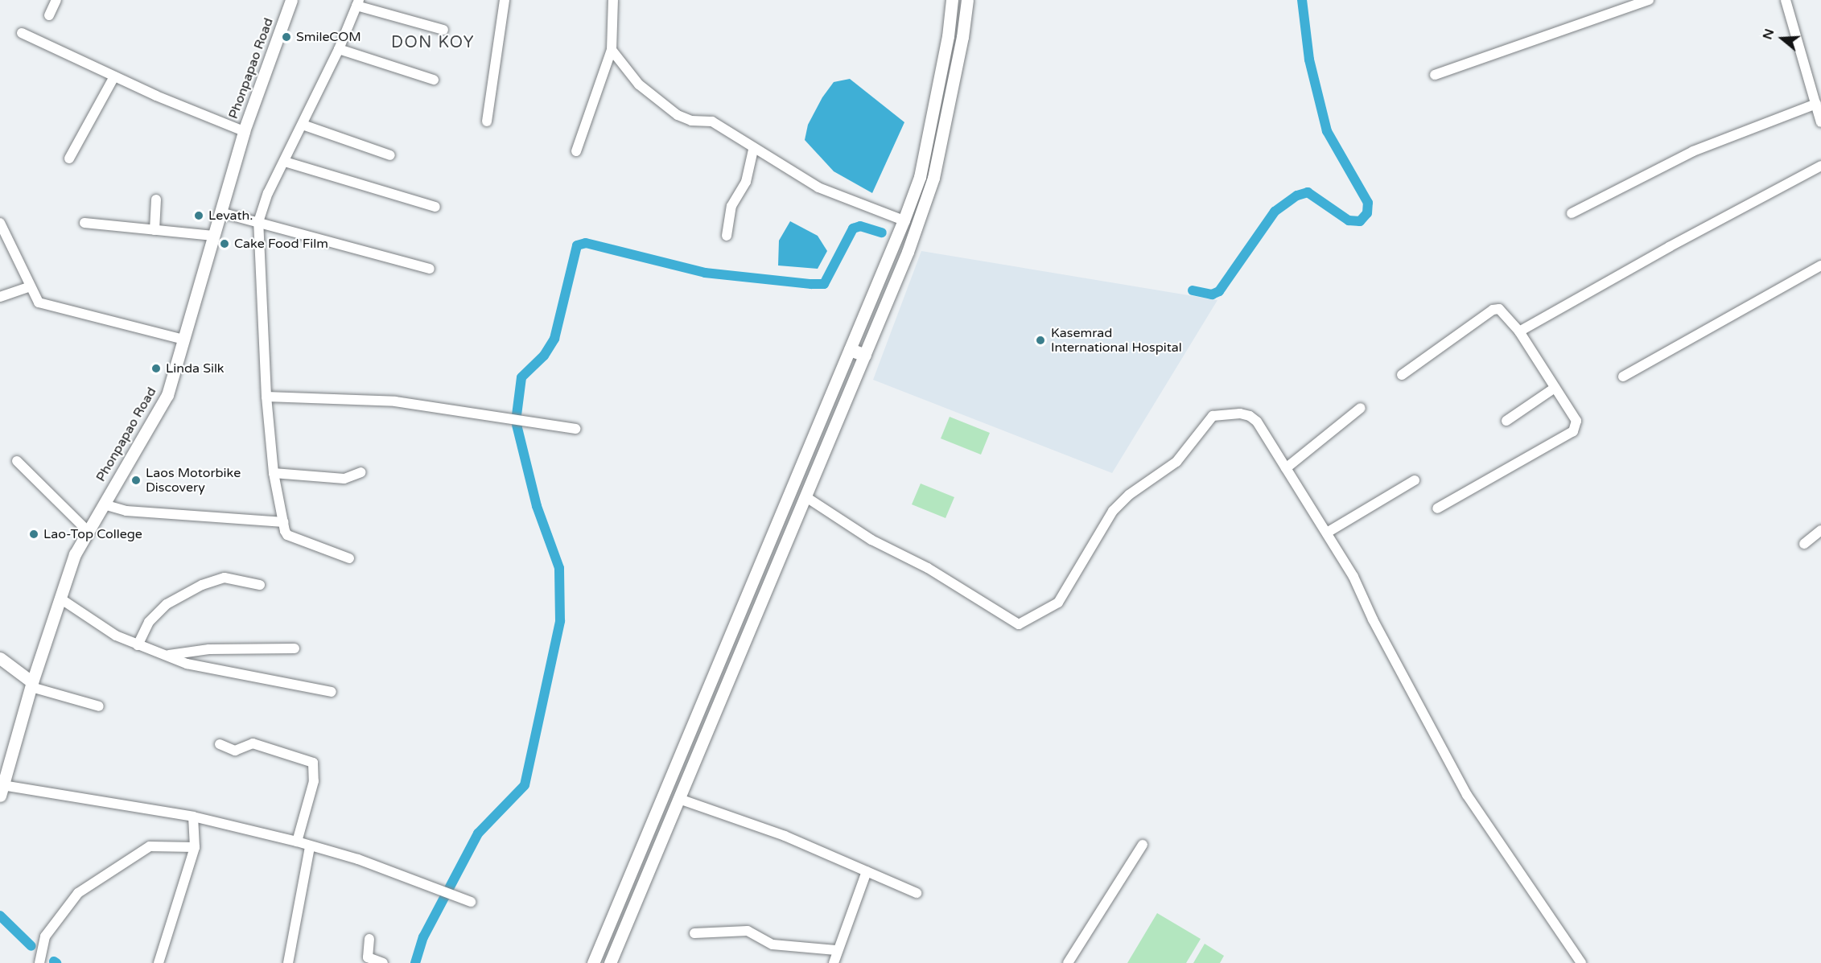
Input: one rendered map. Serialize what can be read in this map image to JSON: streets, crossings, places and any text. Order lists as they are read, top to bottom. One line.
{"streets":{"street":["Phonpapao Road"]},"districts":["DON KOY"],"places":["SmileCOM","Levath.","Cake Food Film","Kasemrad International Hospital","Linda Silk","Laos Motorbike Discovery","Lao-Top College"],"north":"left"}
